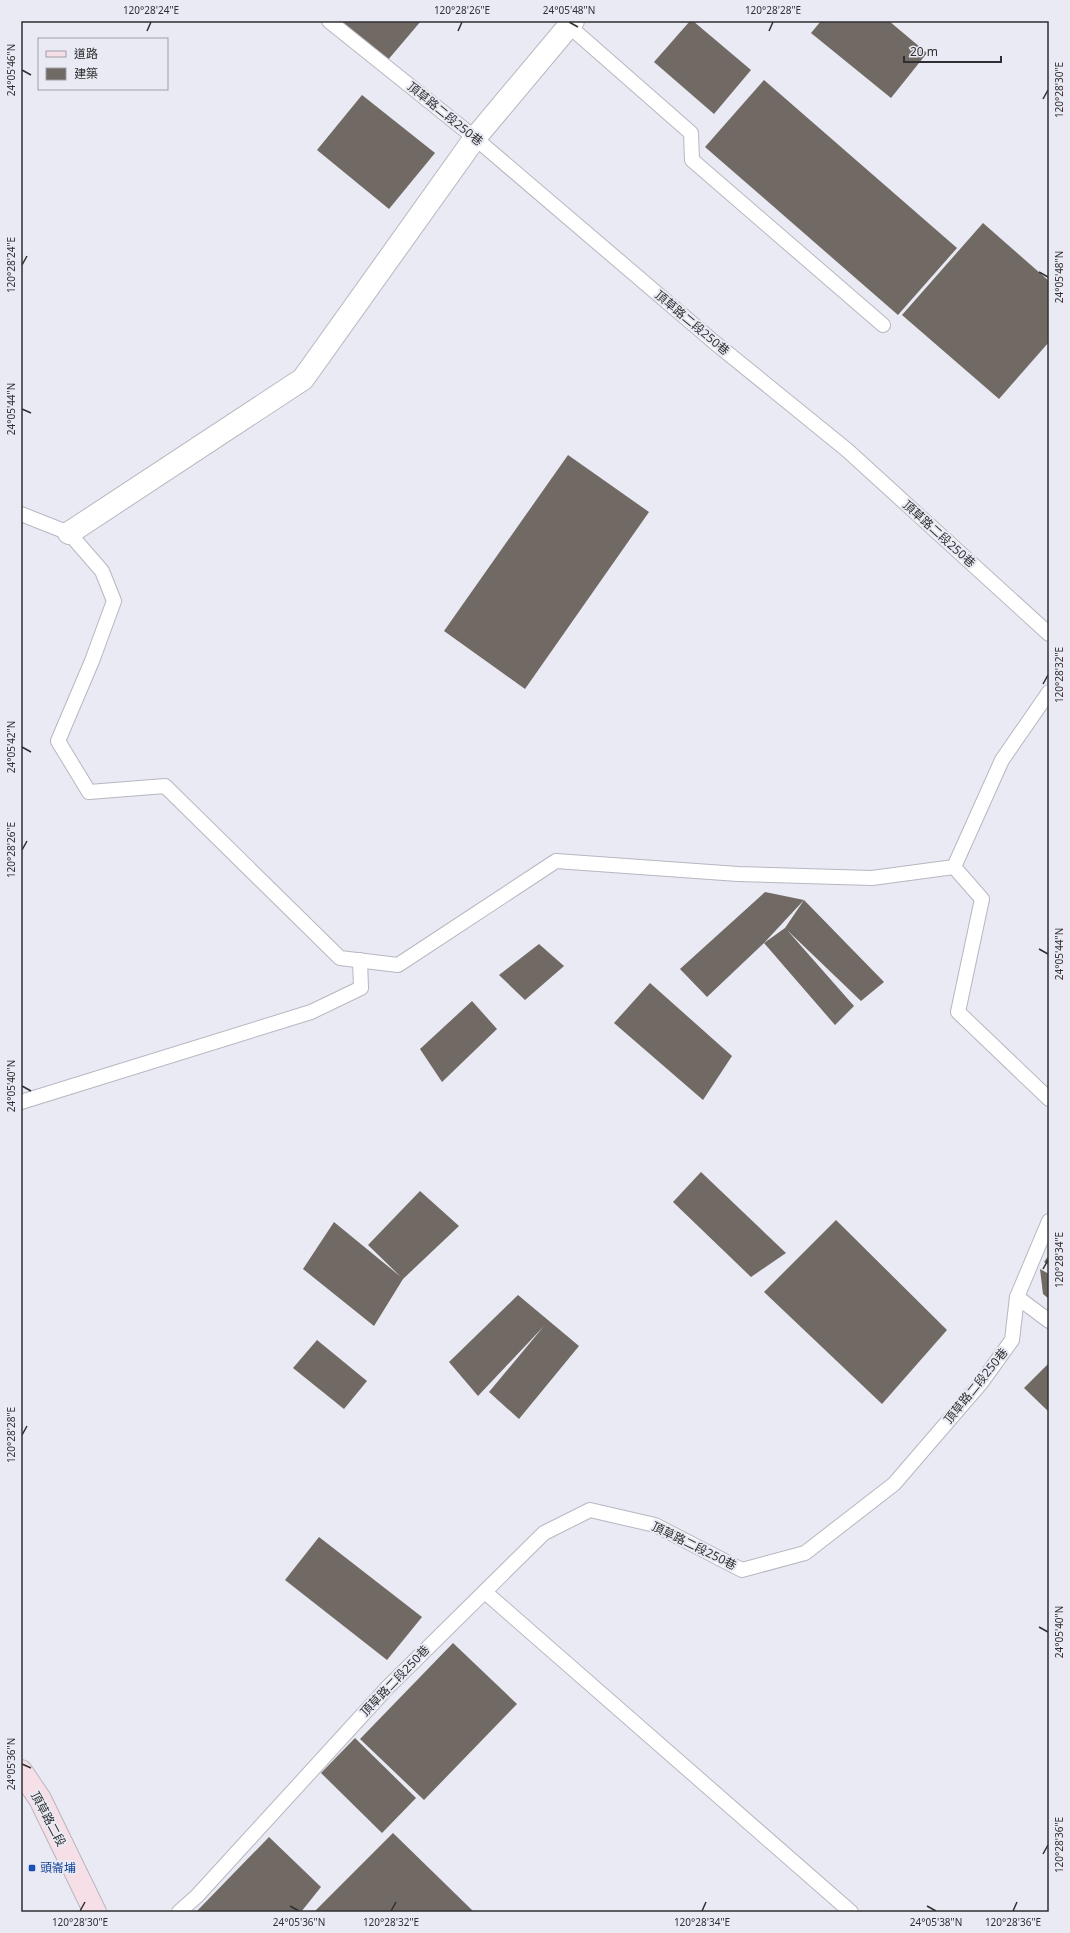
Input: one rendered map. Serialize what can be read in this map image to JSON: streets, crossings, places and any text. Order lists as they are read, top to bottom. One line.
{"streets":{"street":["頂草路二段"],"lane":["頂草路二段250巷"]},"places":{"transit":["頭崙埔"]},"legend":["道路","建築"],"scale_bar":"20 m","coordinates":["120°28'24\"E","120°28'26\"E","24°05'48\"N","120°28'28\"E","24°05'46\"N","120°28'30\"E","24°05'44\"N","120°28'32\"E","24°05'42\"N","24°05'40\"N","120°28'34\"E","24°05'36\"N","120°28'36\"E","24°05'38\"N"]}
